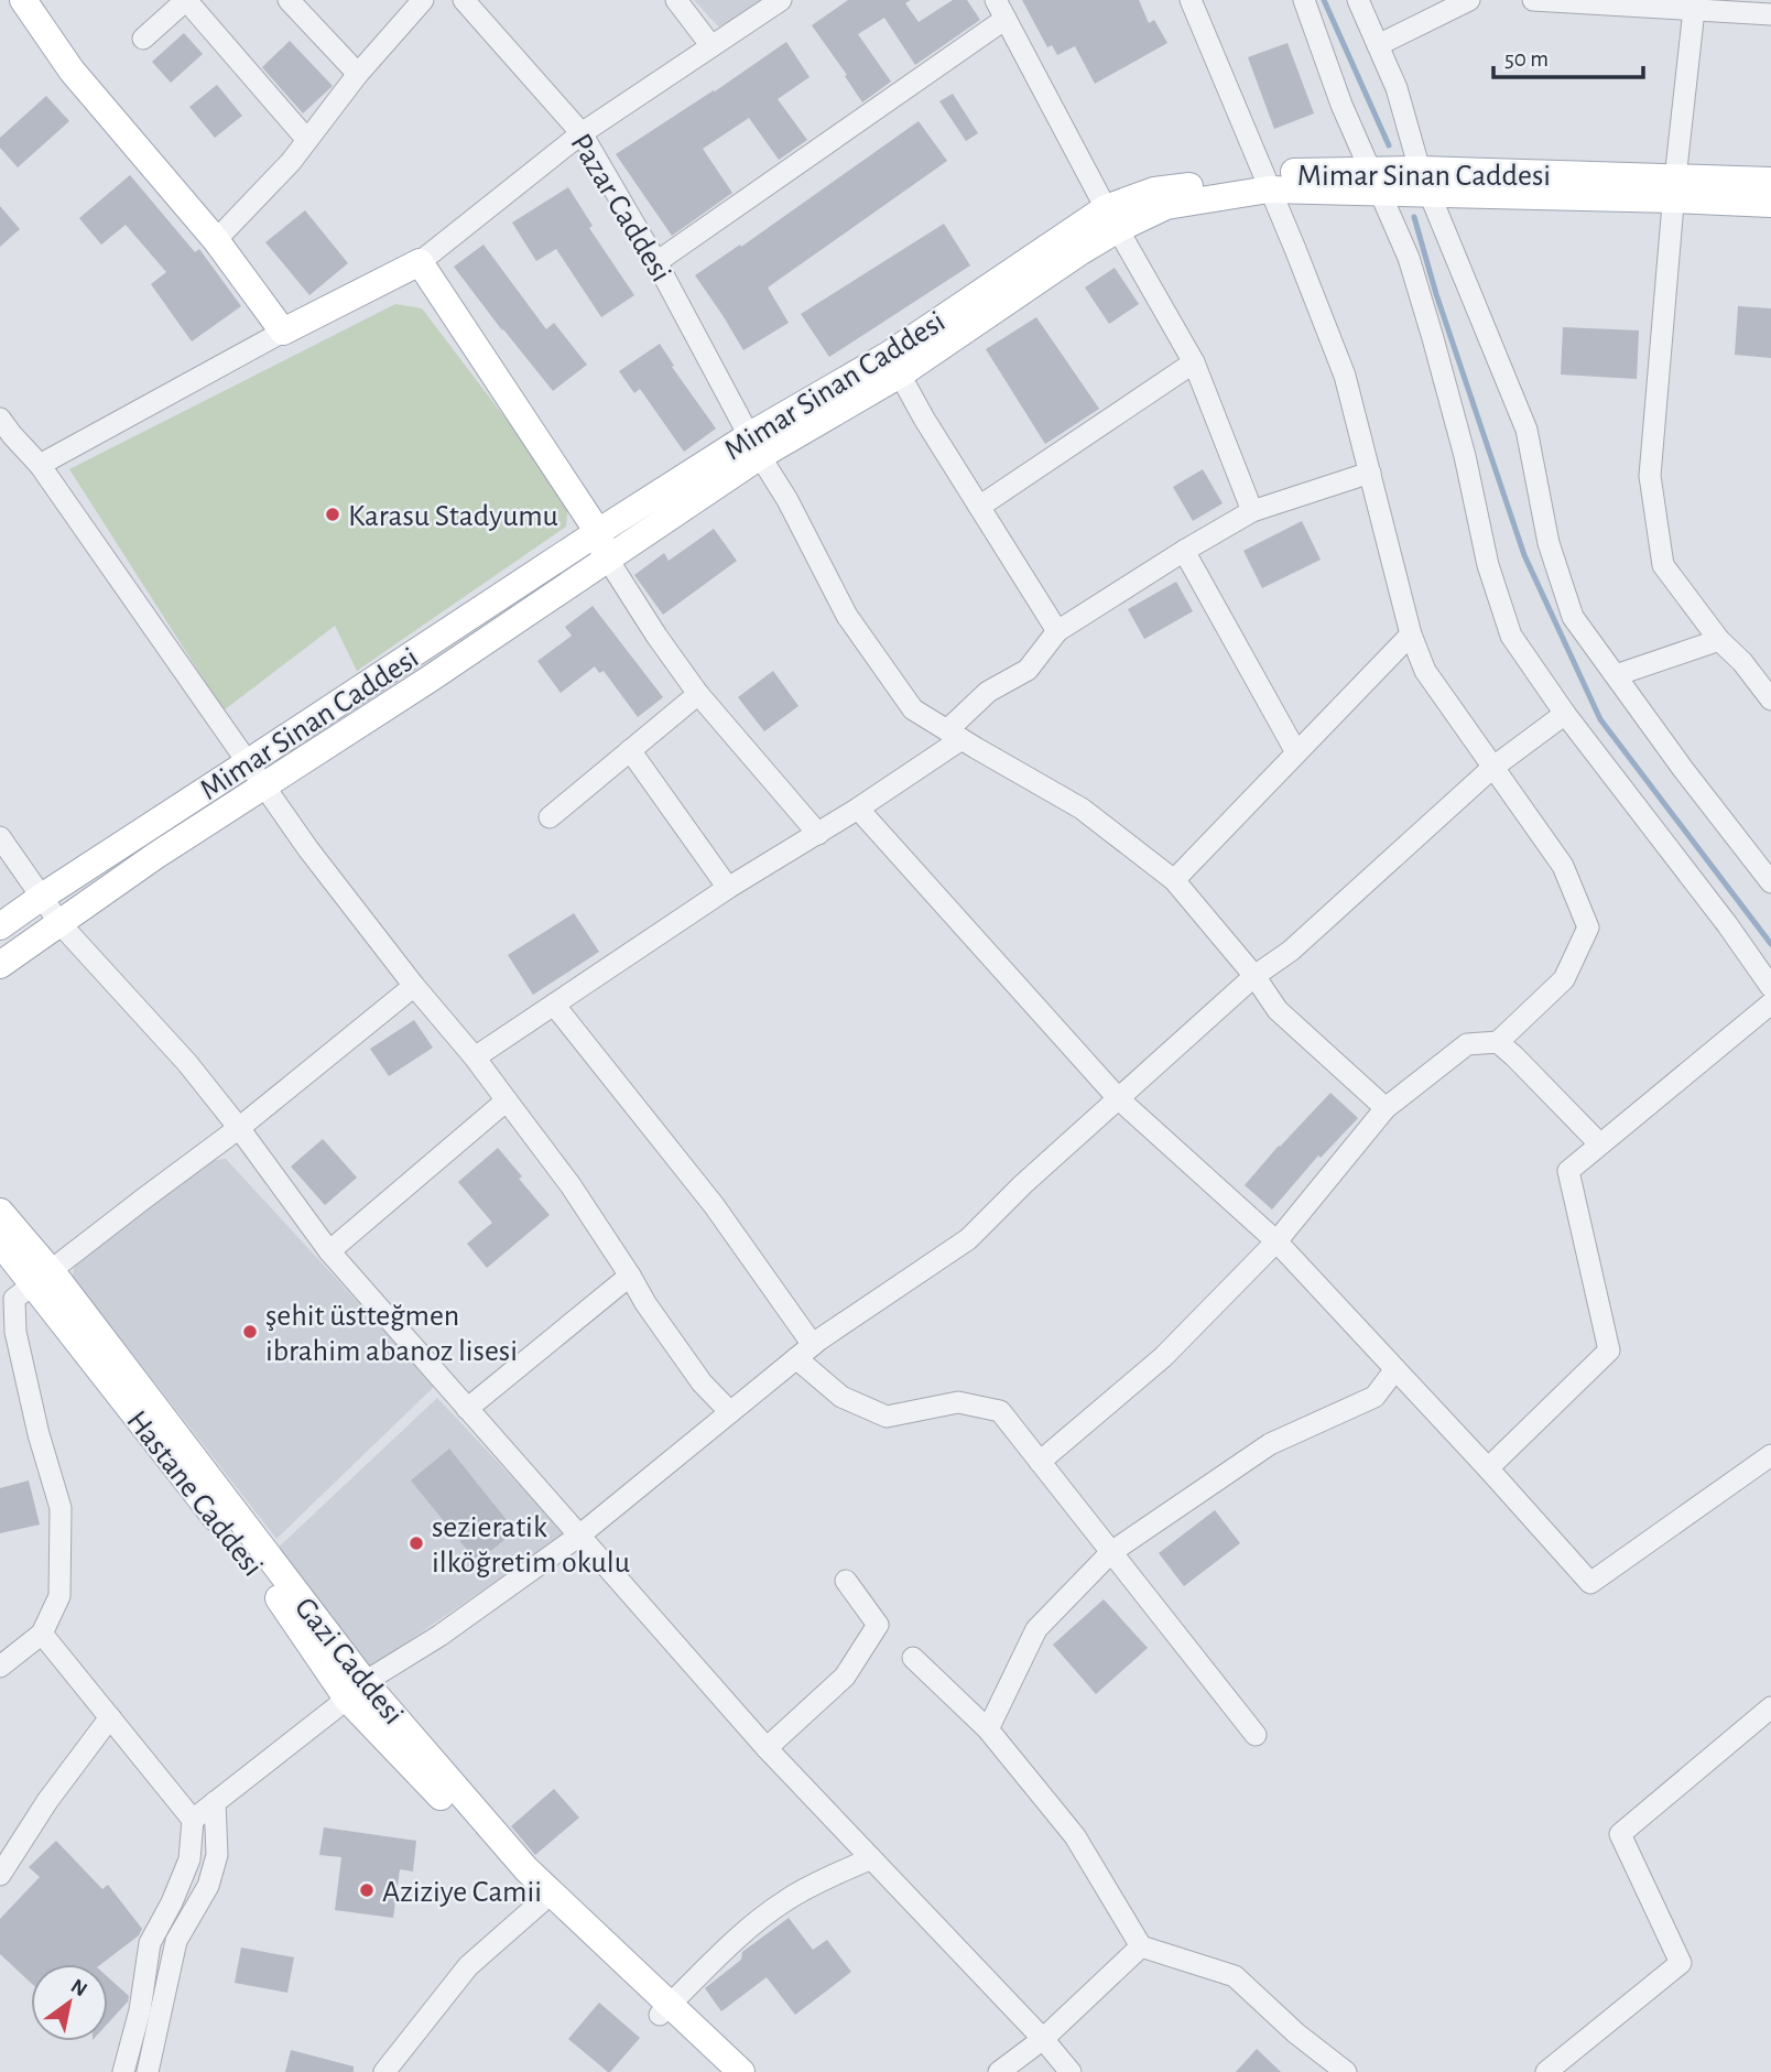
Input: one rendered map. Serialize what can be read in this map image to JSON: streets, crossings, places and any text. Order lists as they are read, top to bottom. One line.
{"streets":{"main road":["Mimar Sinan Caddesi","Hastane Caddesi","Gazi Caddesi"],"street":["Pazar Caddesi"]},"crossings":[["Mimar Sinan Caddesi","Pazar Caddesi"],["Hastane Caddesi","Gazi Caddesi"]],"places":["Karasu Stadyumu","şehit üstteğmen ibrahim abanoz lisesi","sezieratik ilköğretim okulu","Aziziye Camii"],"scale_bar":"50 m","north":"top right"}
